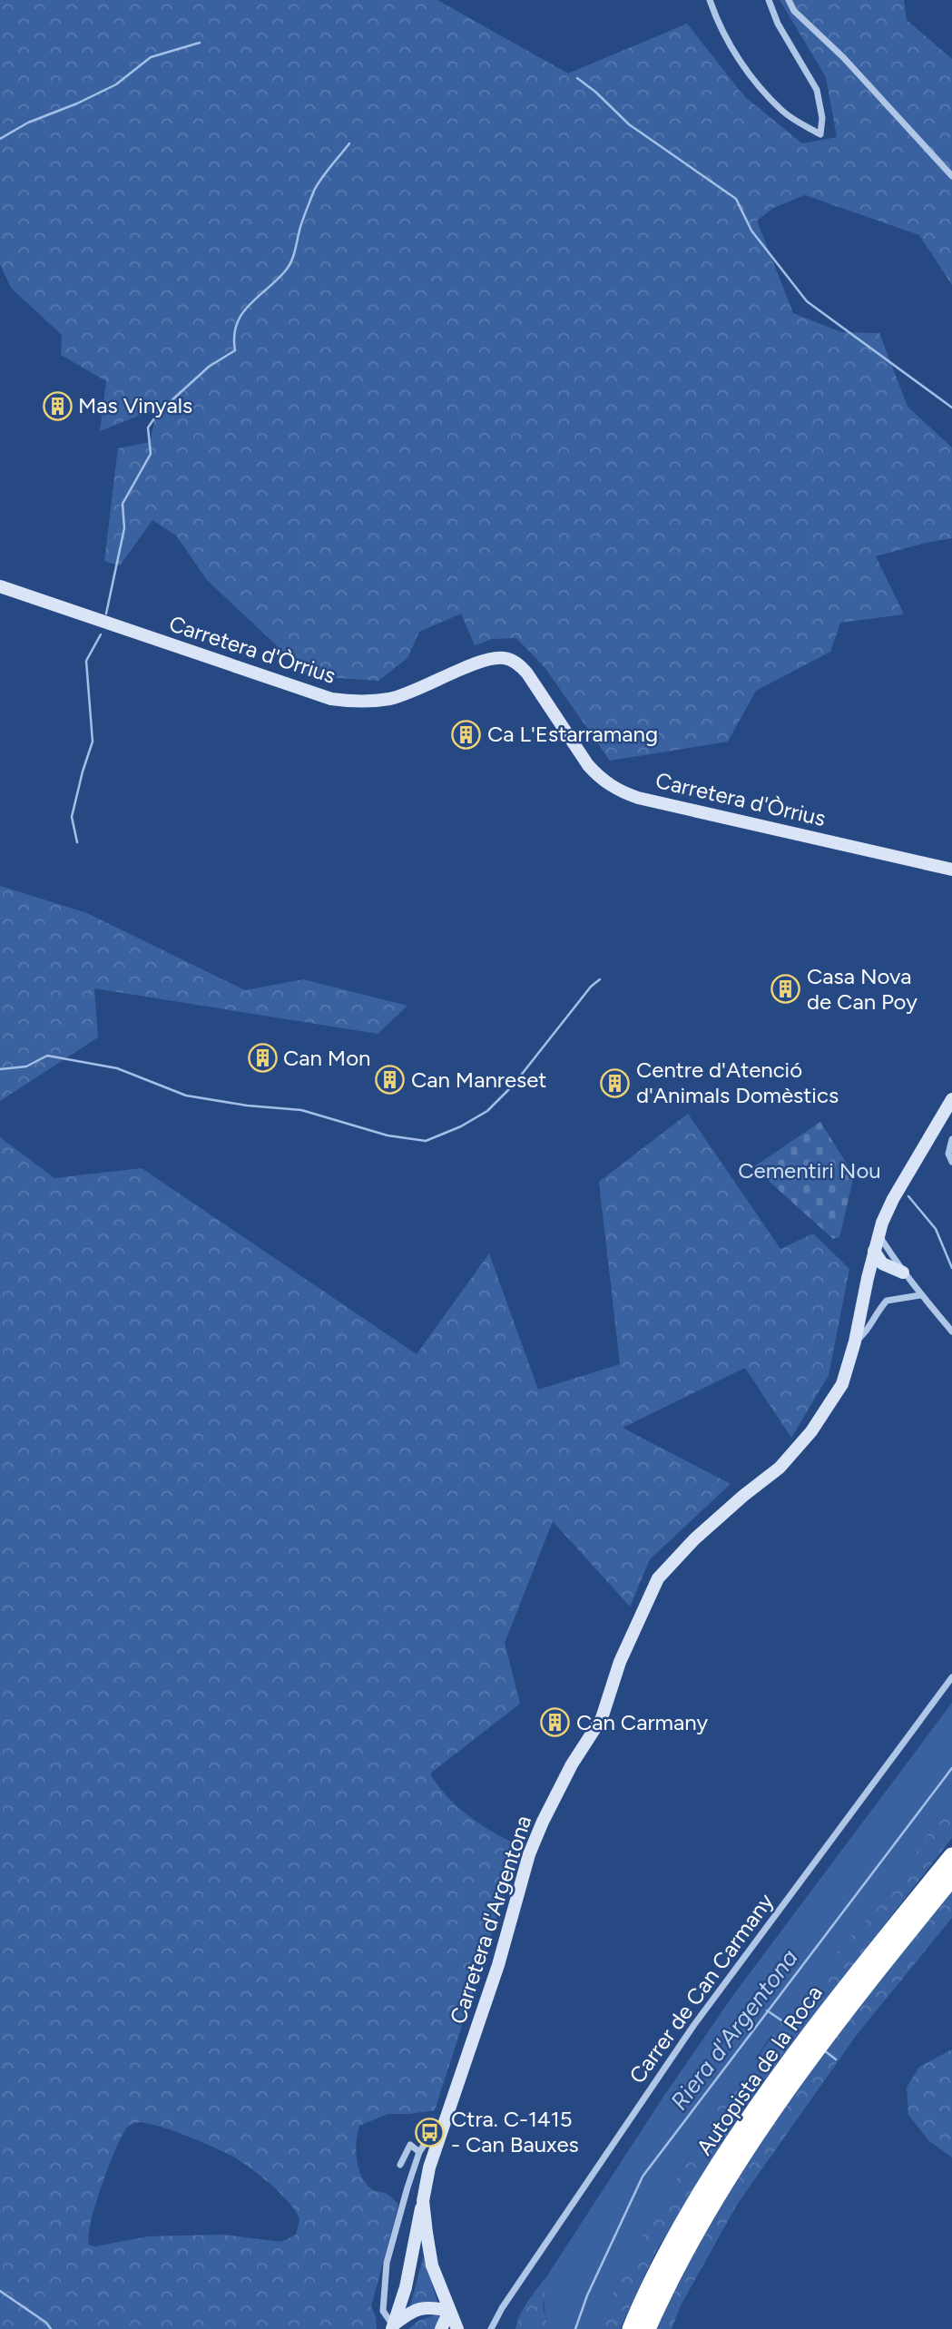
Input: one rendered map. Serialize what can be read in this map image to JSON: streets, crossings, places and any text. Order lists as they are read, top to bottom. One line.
{"streets":{"highway":["Autopista de la Roca"],"street":["Carretera d'Òrrius","Carretera d'Argentona","Carrer de Can Carmany"]},"water":["Riera d'Argentona"],"parks":["Cementiri Nou"],"places":{"building":["Mas Vinyals","Ca L'Estarramang","Casa Nova de Can Poy","Can Mon","Can Manreset","Centre d'Atenció d'Animals Domèstics","Can Carmany"],"bus stop":["Ctra. C-1415 - Can Bauxes"]}}
